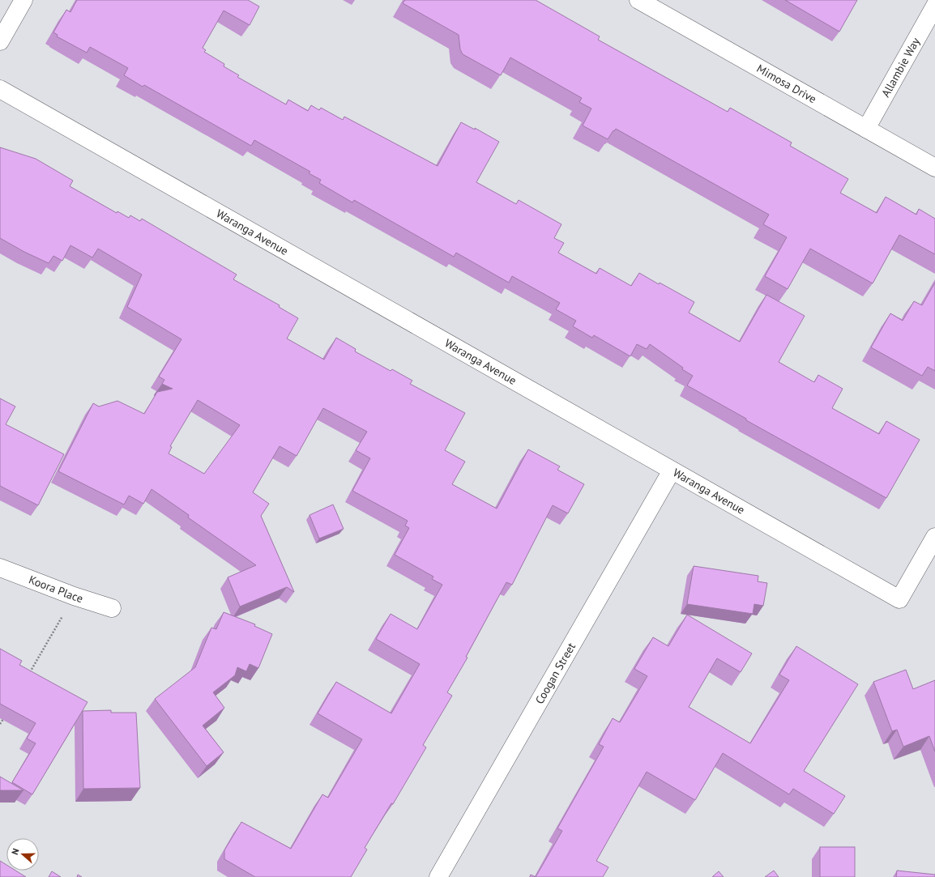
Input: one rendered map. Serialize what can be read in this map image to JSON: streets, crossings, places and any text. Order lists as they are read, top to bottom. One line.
{"streets":{"street":["Allambie Way","Mimosa Drive","Waranga Avenue","Koora Place","Coogan Street"]},"crossings":[["Allambie Way","Mimosa Drive"],["Waranga Avenue","Coogan Street"]],"north":"left"}
